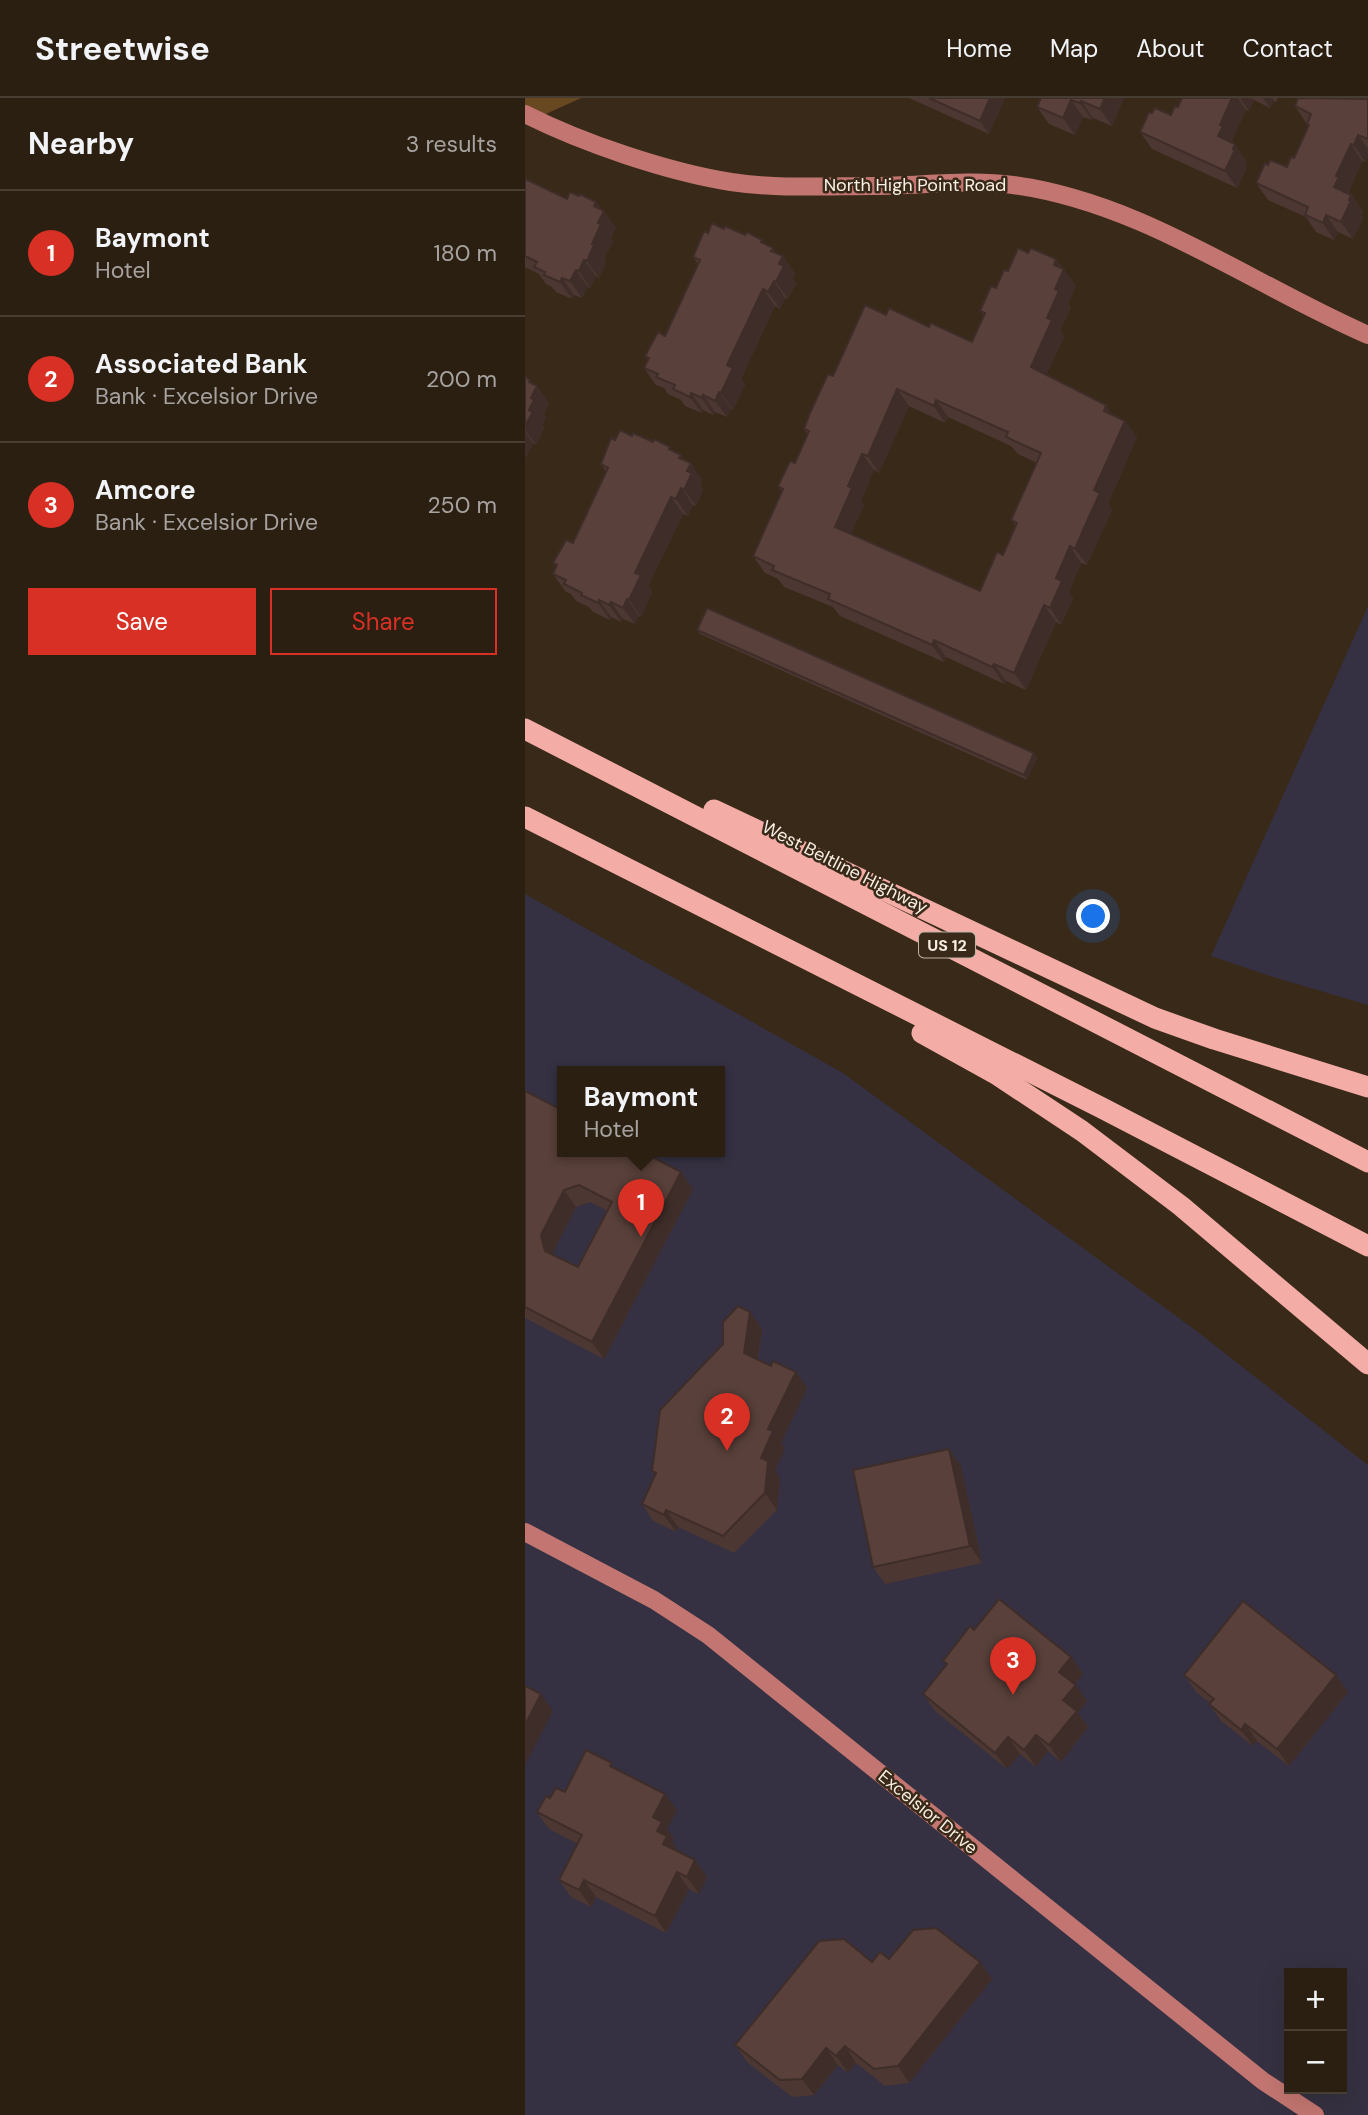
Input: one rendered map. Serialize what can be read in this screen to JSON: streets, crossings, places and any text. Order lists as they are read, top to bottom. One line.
{"streets":{"highway":["West Beltline Highway","US 12"],"street":["North High Point Road","Excelsior Drive"]},"page":{"header":"Streetwise","nav":["Home","Map","About","Contact"],"heading":["Nearby","3 results"],"list":[{"mark":"1","name":"Baymont","note":"Hotel","value":"180 m"},{"mark":"2","name":"Associated Bank","note":"Bank · Excelsior Drive","value":"200 m"},{"mark":"3","name":"Amcore","note":"Bank · Excelsior Drive","value":"250 m"}],"buttons":["Save","Share"],"popup":["Baymont","Hotel"],"pins":["1","2","3"],"map_buttons":["+","−"]}}
